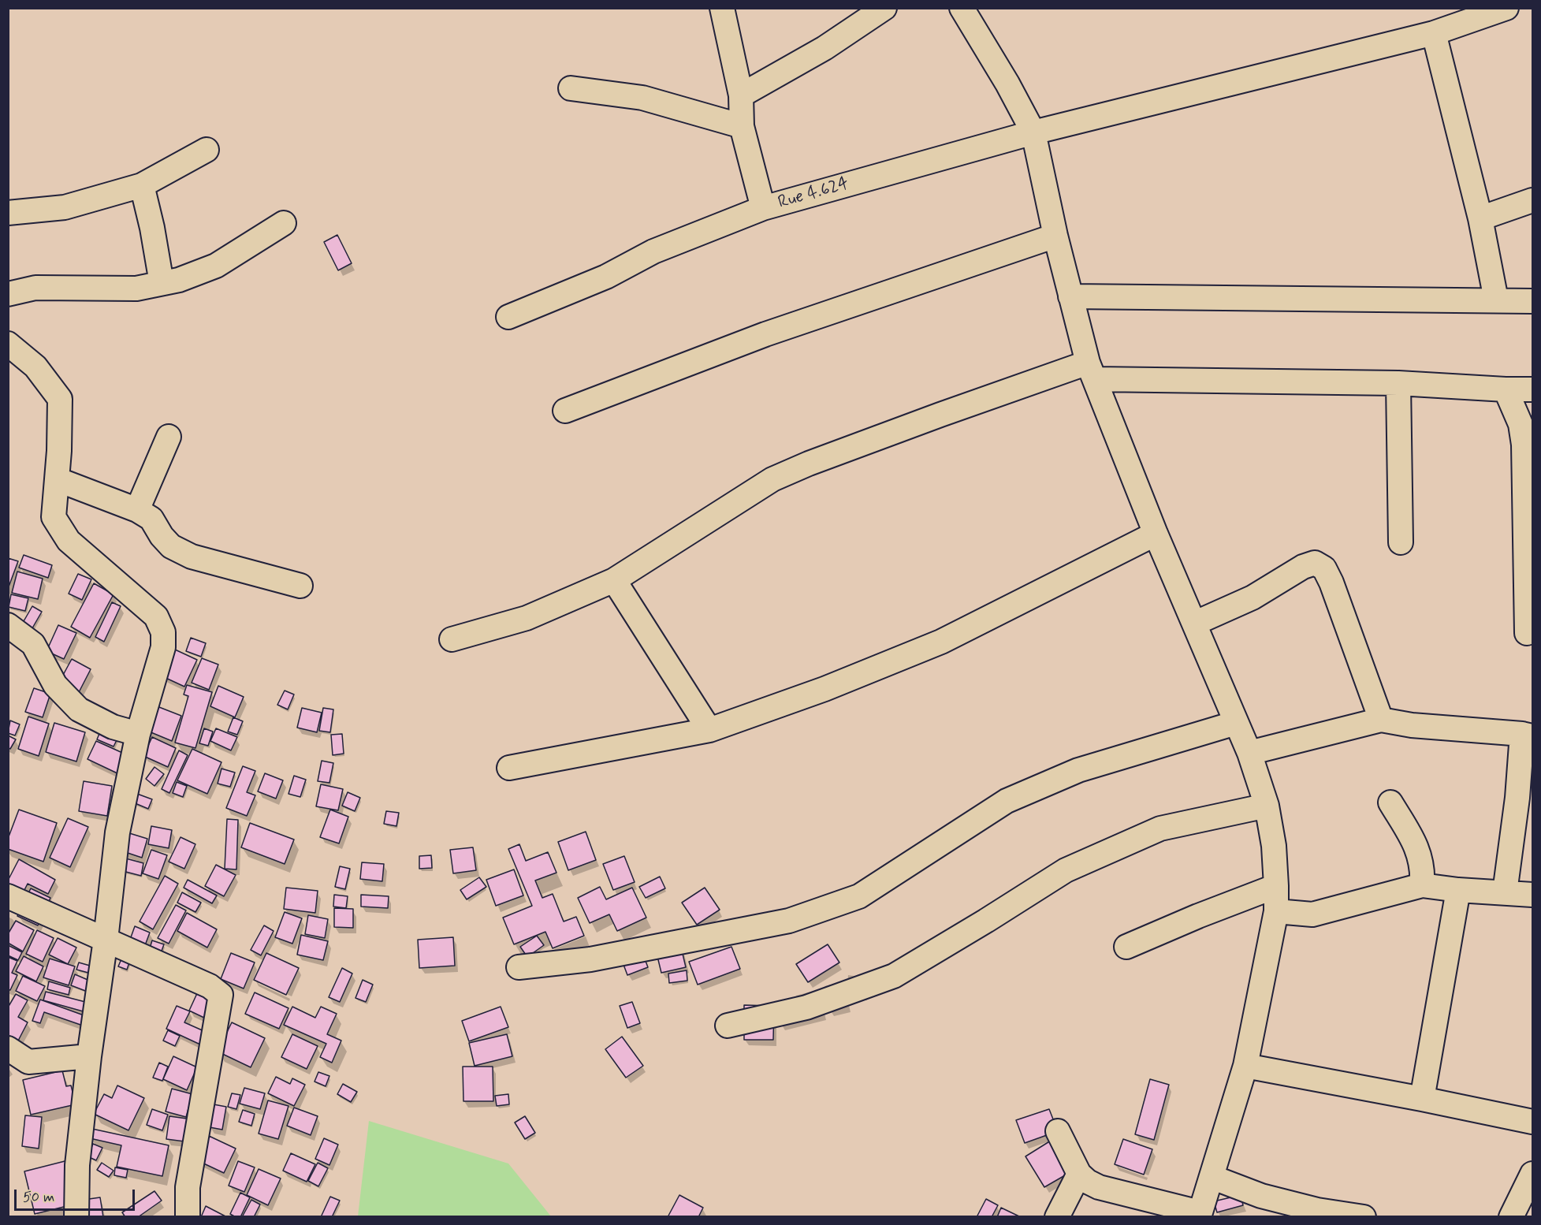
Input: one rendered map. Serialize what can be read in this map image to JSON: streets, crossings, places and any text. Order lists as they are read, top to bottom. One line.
{"streets":{"street":["Rue 4.624"]},"scale_bar":"50 m"}
